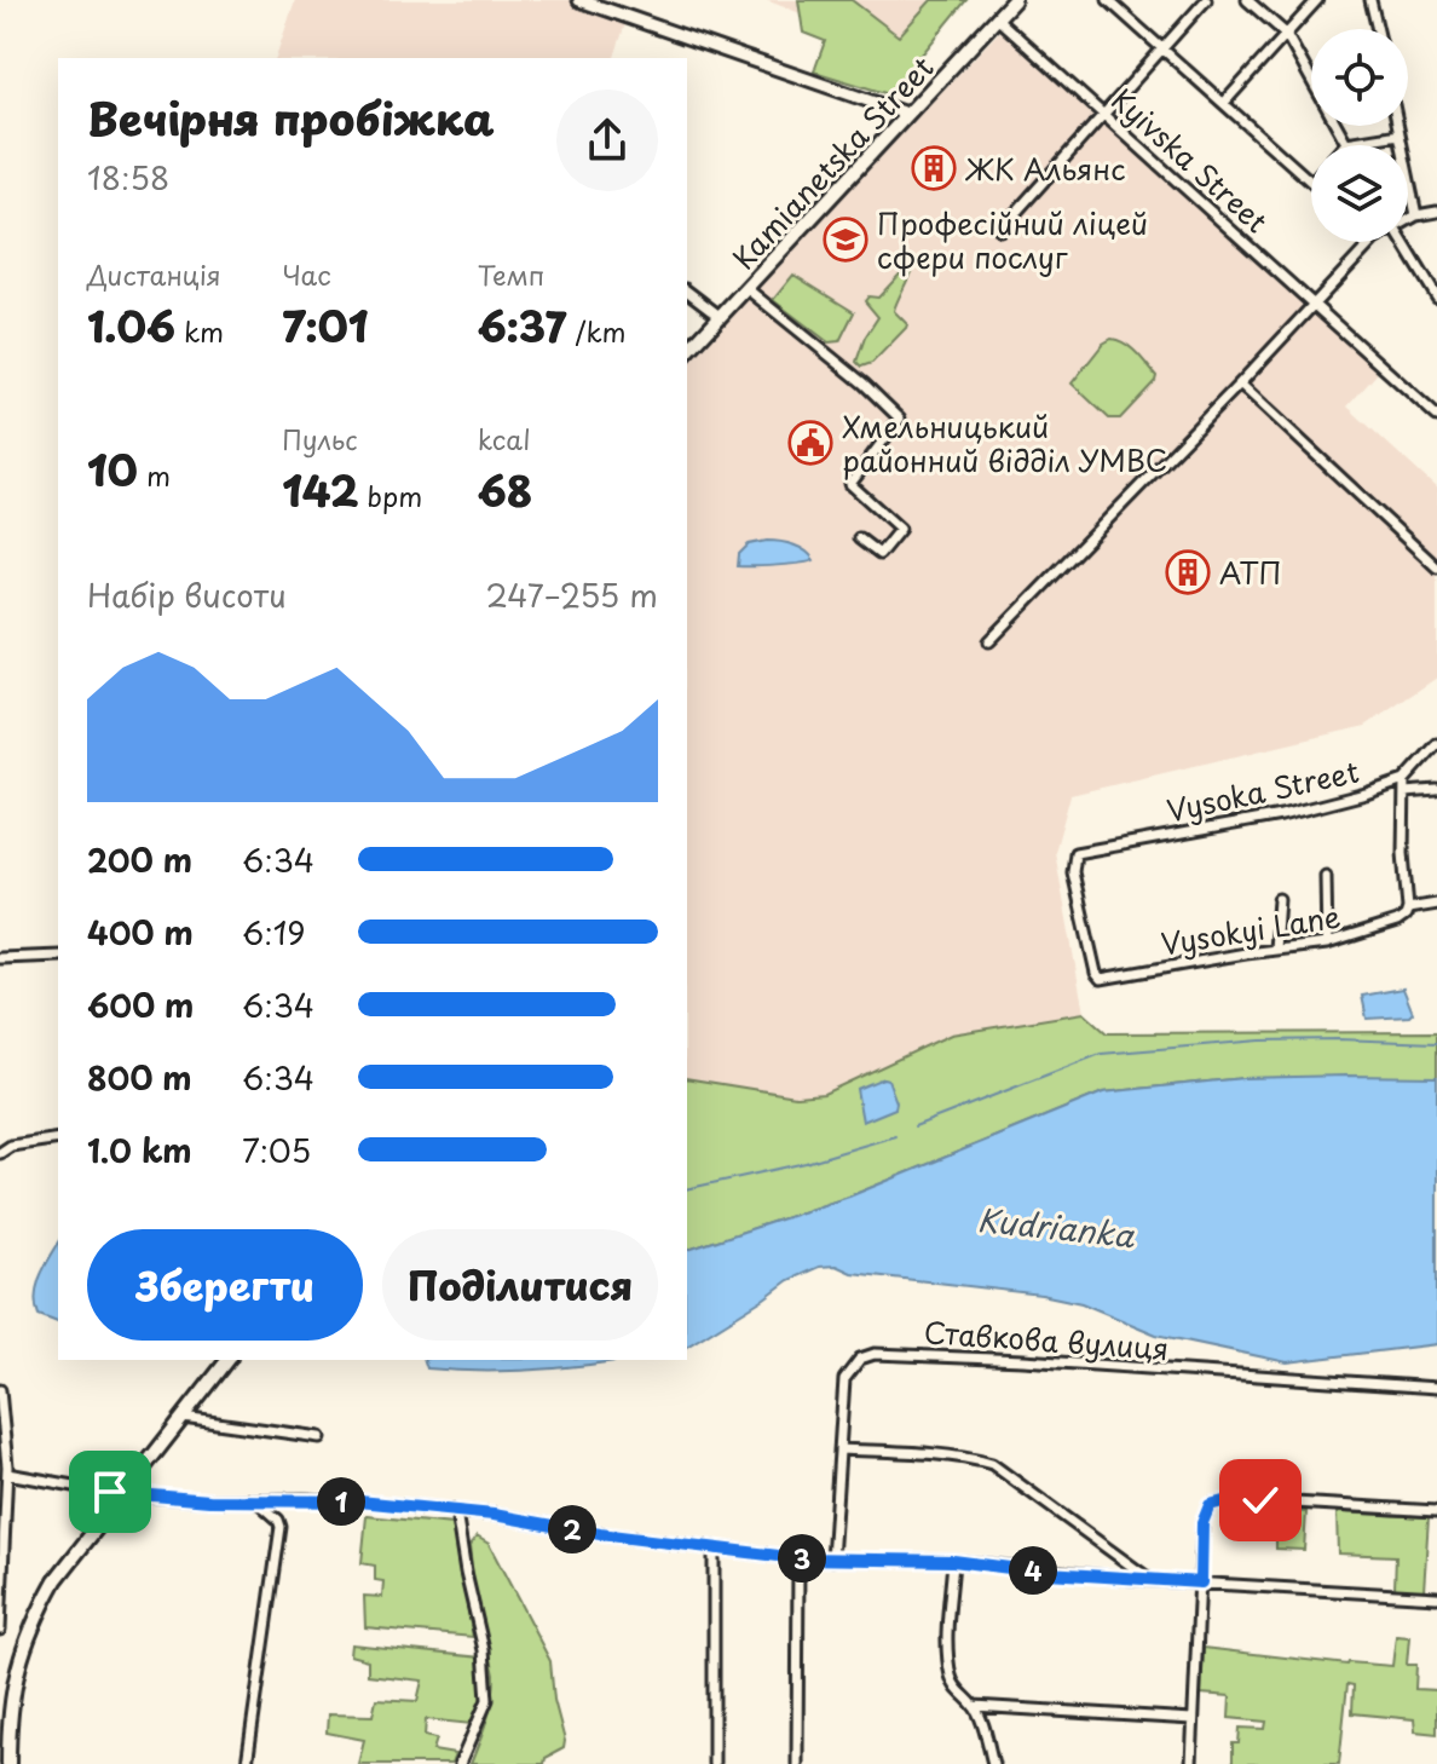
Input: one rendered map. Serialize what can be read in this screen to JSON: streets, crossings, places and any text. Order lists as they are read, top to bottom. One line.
{"streets":{"main road":["Kamianetska Street"],"street":["Kyivska Street","Vysoka Street","Vysokyi Lane","Ставкова вулиця"]},"crossings":[["Kyivska Street","Kamianetska Street"],["Vysoka Street","Vysokyi Lane"]],"water":["Kudrianka"],"places":{"building":["ЖК Альянс","АТП"],"school or university":["Професійний ліцей сфери послуг"],"public building":["Хмельницький районний відділ УМВС"]},"page":{"heading":["Вечірня пробіжка","18:58"],"stats":[["Дистанція","1.06 km"],["Час","7:01"],["Темп","6:37 /km"],["10 m"],["Пульс","142 bpm"],["kcal","68"]],"chart":["Набір висоти","247–255 m"],"list":[{"name":"200 m","note":"6:34"},{"name":"400 m","note":"6:19"},{"name":"600 m","note":"6:34"},{"name":"800 m","note":"6:34"},{"name":"1.0 km","note":"7:05"}],"buttons":["Зберегти","Поділитися"],"pins":["1","2","3","4"]}}
